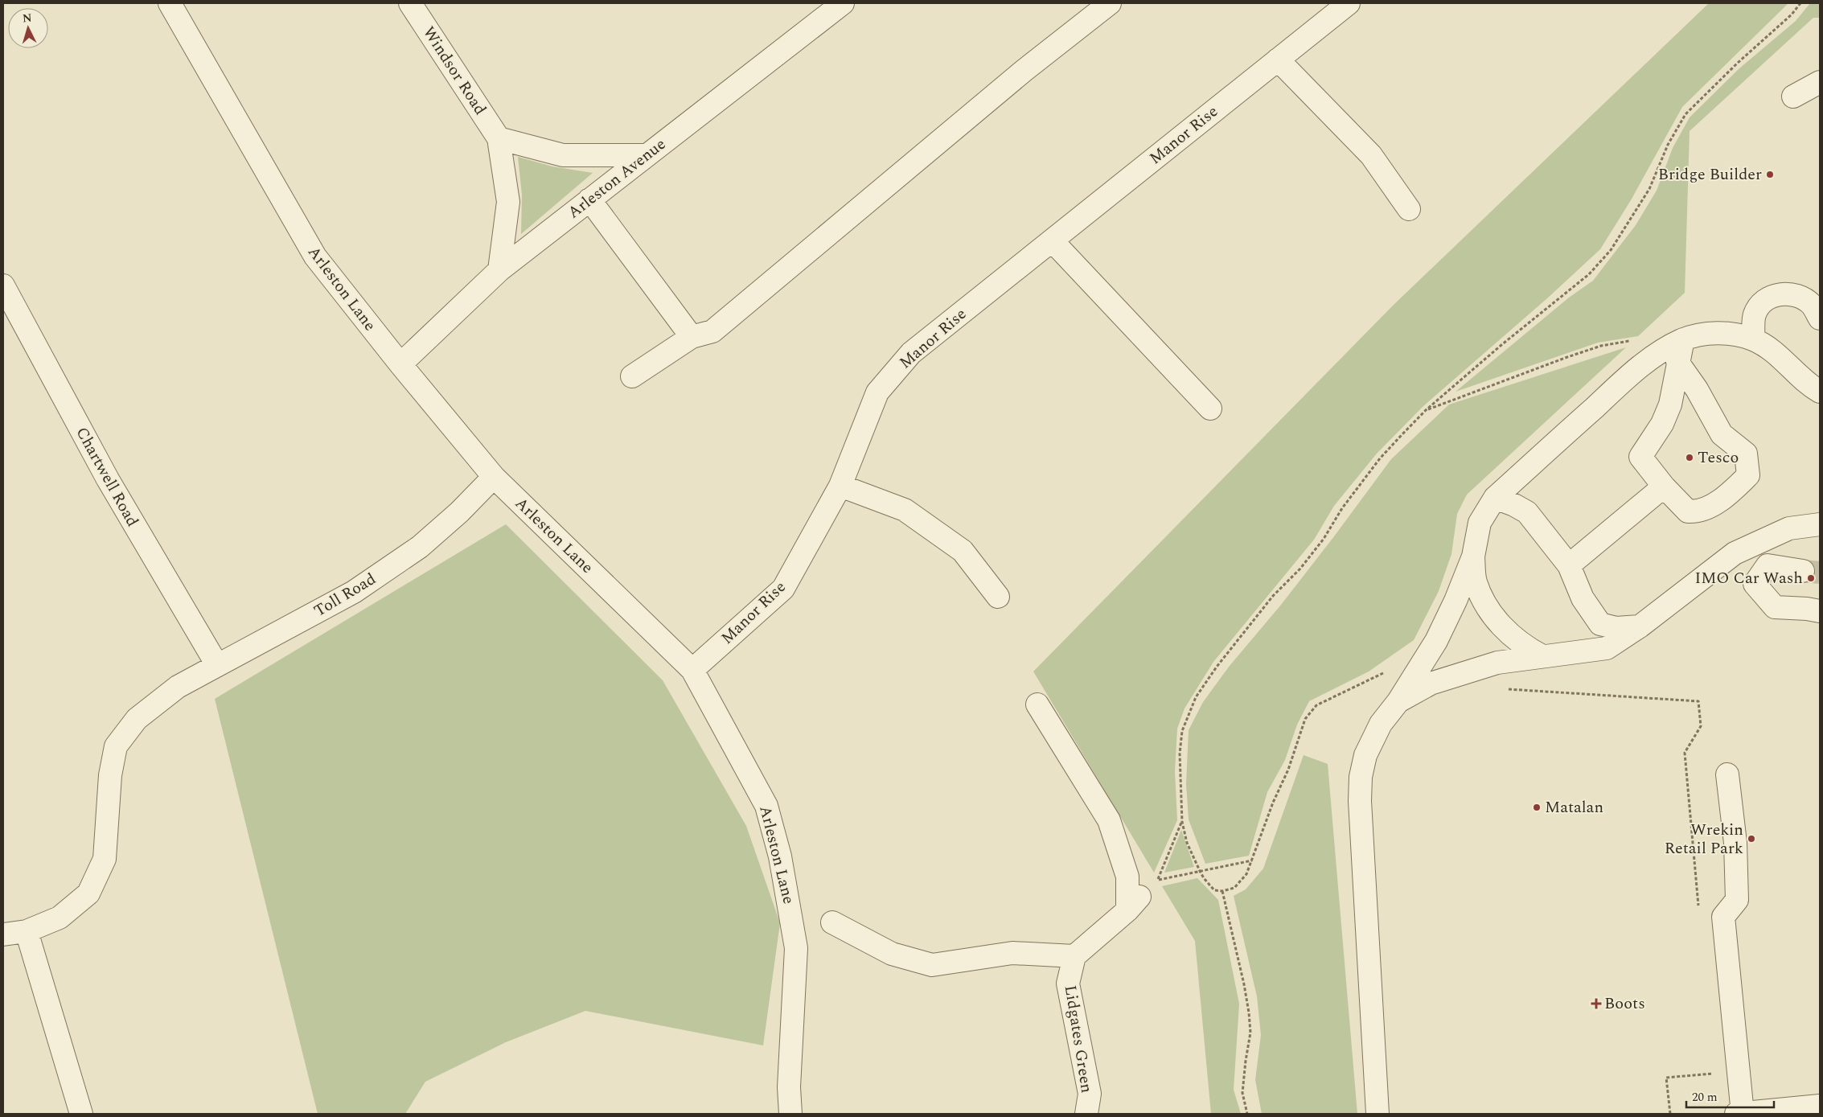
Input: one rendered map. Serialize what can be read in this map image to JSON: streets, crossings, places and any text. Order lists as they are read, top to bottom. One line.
{"streets":{"street":["Windsor Road","Manor Rise","Arleston Avenue","Arleston Lane","Chartwell Road","Toll Road","Lidgates Green"]},"crossings":[["Windsor Road","Arleston Avenue"],["Manor Rise","Arleston Lane"],["Arleston Avenue","Arleston Lane"],["Arleston Lane","Toll Road"],["Chartwell Road","Toll Road"]],"places":{"other":["Bridge Builder","Tesco","IMO Car Wash","Matalan","Wrekin Retail Park"],"health":["Boots"]},"scale_bar":"20 m","north":"top"}
